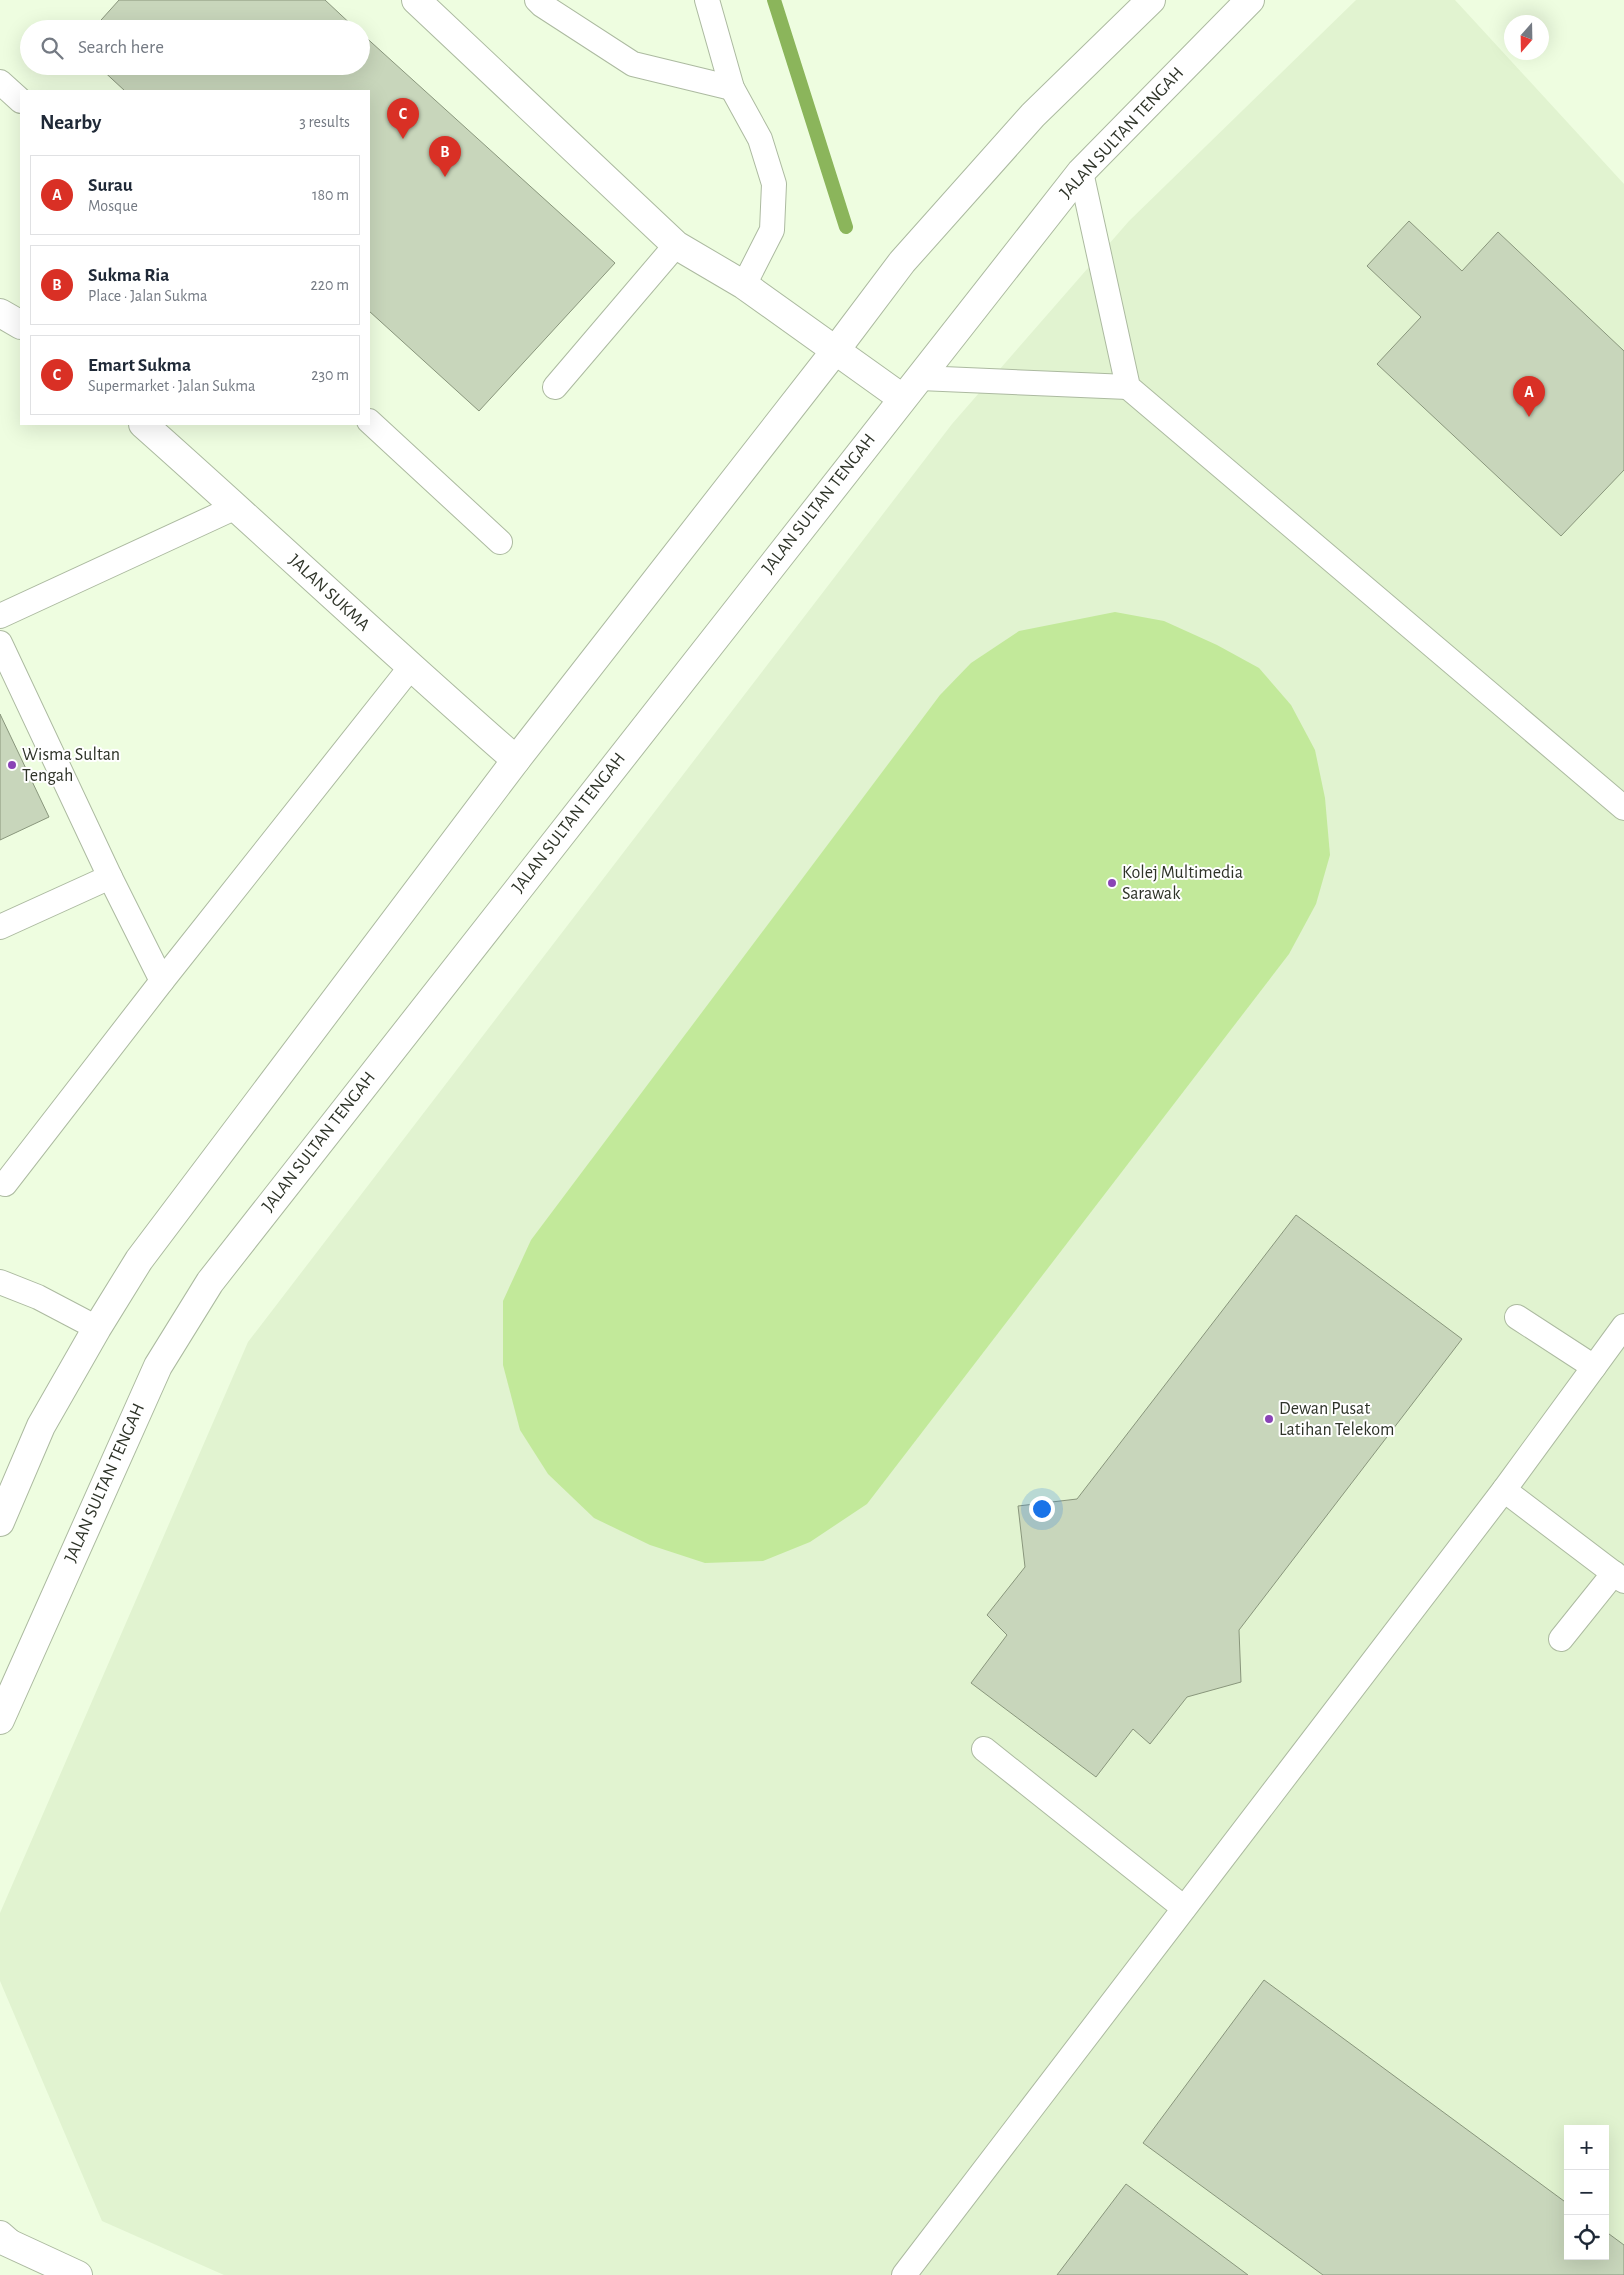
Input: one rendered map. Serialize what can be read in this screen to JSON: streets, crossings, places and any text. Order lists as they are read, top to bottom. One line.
{"streets":{"main road":["JALAN SULTAN TENGAH","JALAN SUKMA"]},"places":["Wisma Sultan Tengah","Kolej Multimedia Sarawak","Dewan Pusat Latihan Telekom"],"north":"bottom","page":{"search":"Search here","heading":["Nearby","3 results"],"pins":["C","B","A"],"list":[{"mark":"A","name":"Surau","note":"Mosque","value":"180 m"},{"mark":"B","name":"Sukma Ria","note":"Place · Jalan Sukma","value":"220 m"},{"mark":"C","name":"Emart Sukma","note":"Supermarket · Jalan Sukma","value":"230 m"}],"map_buttons":["+","−"]}}
